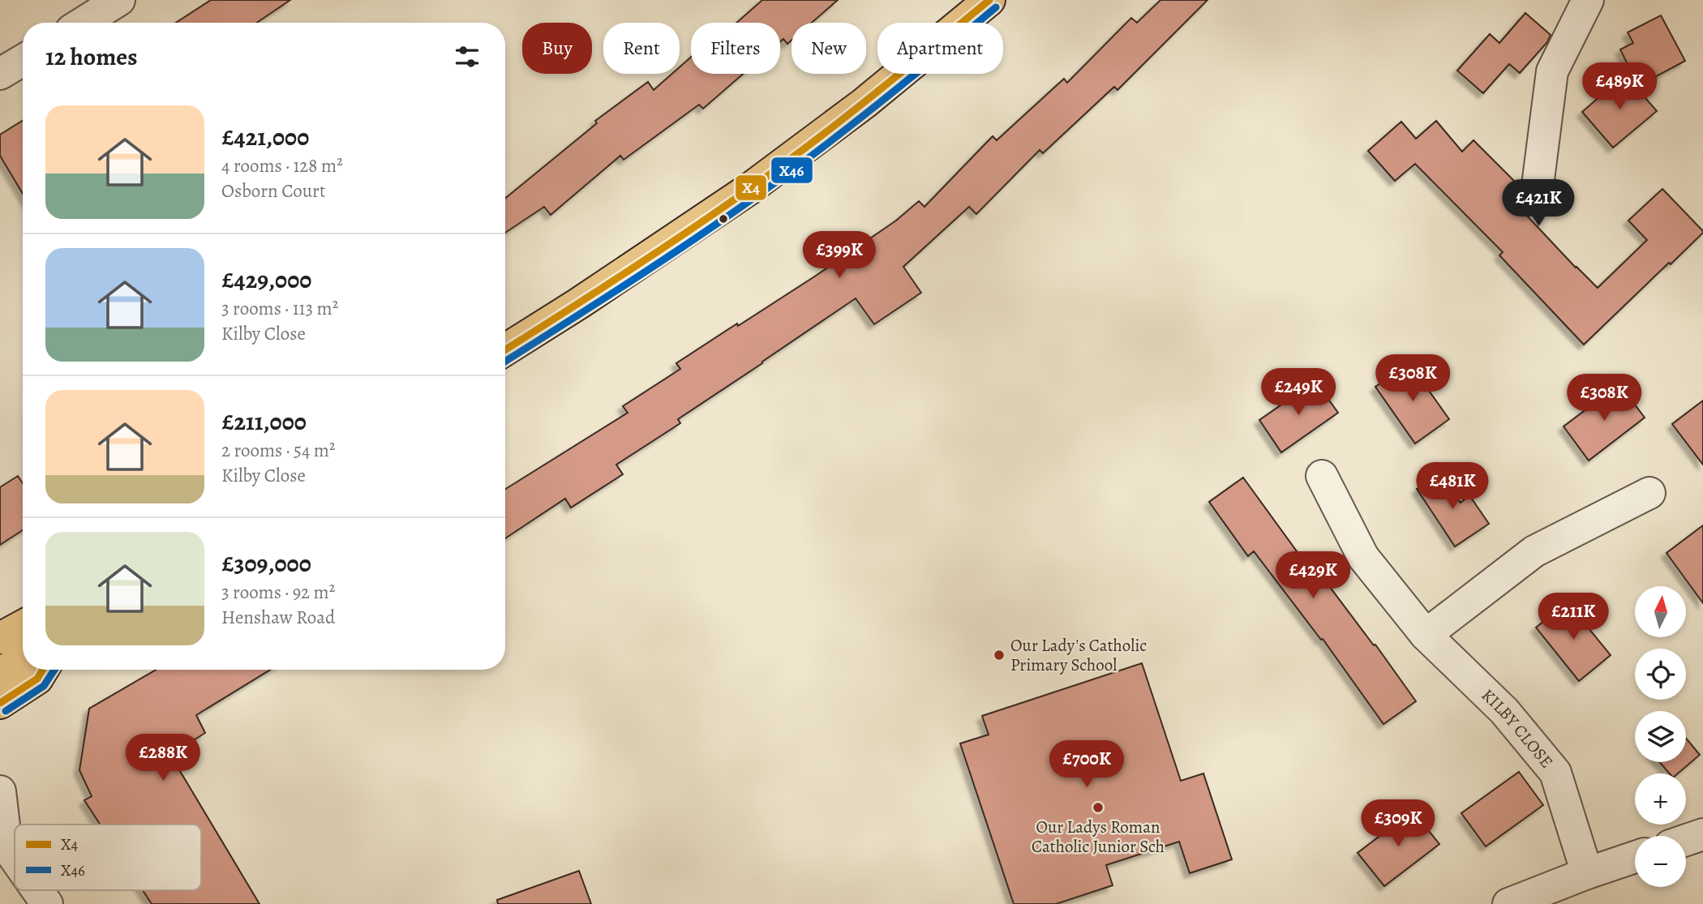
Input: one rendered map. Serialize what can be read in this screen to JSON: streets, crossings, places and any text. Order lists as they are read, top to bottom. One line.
{"streets":{"street":["KILBY CLOSE"]},"places":["Our Lady's Catholic Primary School","Our Ladys Roman Catholic Junior Sch"],"lines":["transit line X4","transit line X46"],"legend":["X4","X46"],"north":"top","page":{"chip":["Buy","Rent","Filters","New","Apartment"],"heading":"12 homes","price":["£489K","£421K","£399K","£308K","£249K","£308K","£481K","£429K","£211K","£288K","£700K","£309K"],"list":[{"name":"£421,000","note":"4 rooms · 128 m² · Osborn Court"},{"name":"£429,000","note":"3 rooms · 113 m² · Kilby Close"},{"name":"£211,000","note":"2 rooms · 54 m² · Kilby Close"},{"name":"£309,000","note":"3 rooms · 92 m² · Henshaw Road"}],"map_buttons":["+","−"]}}
